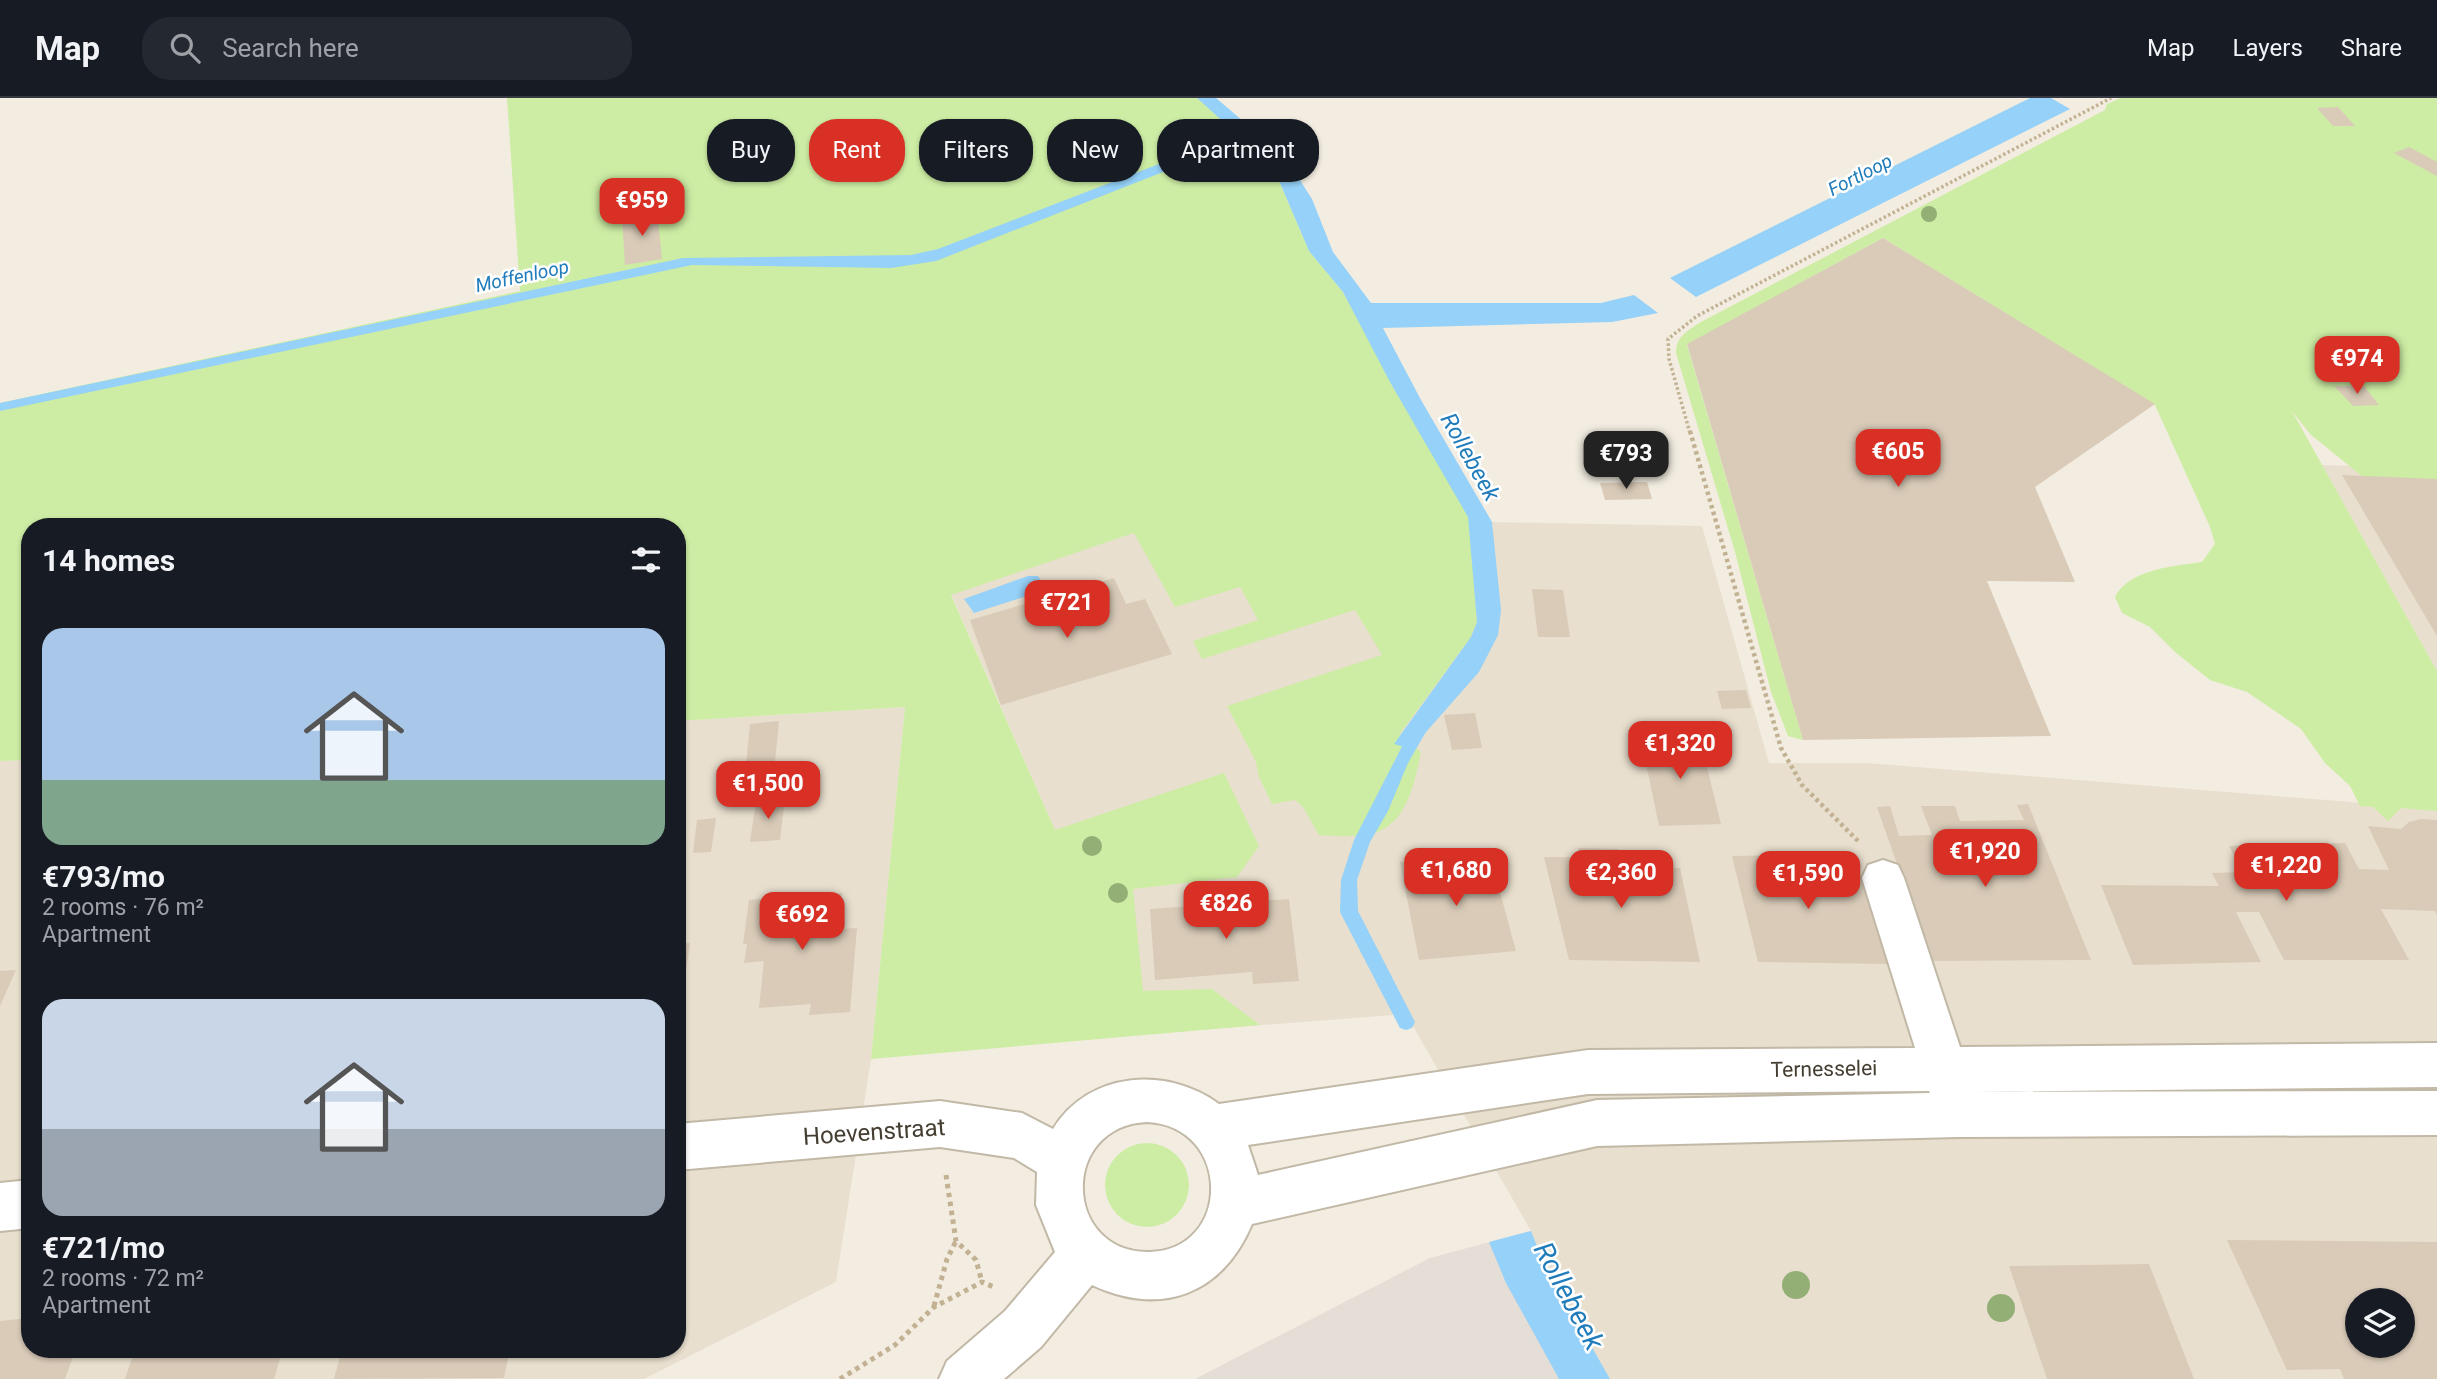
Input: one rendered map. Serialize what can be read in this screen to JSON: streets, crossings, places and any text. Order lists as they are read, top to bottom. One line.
{"streets":{"street":["Ternesselei","Hoevenstraat"]},"crossings":[["Ternesselei","Hoevenstraat"]],"water":["Fortloop","Moffenloop","Rollebeek"],"page":{"header":"Map","search":"Search here","nav":["Map","Layers","Share"],"chip":["Buy","Rent","Filters","New","Apartment"],"price":["€959","€974","€605","€793","€721","€1,320","€1,500","€1,920","€1,220","€1,680","€2,360","€1,590","€826","€692"],"heading":"14 homes","list":[{"name":"€793/mo","note":"2 rooms · 76 m² · Apartment"},{"name":"€721/mo","note":"2 rooms · 72 m² · Apartment"}]}}
